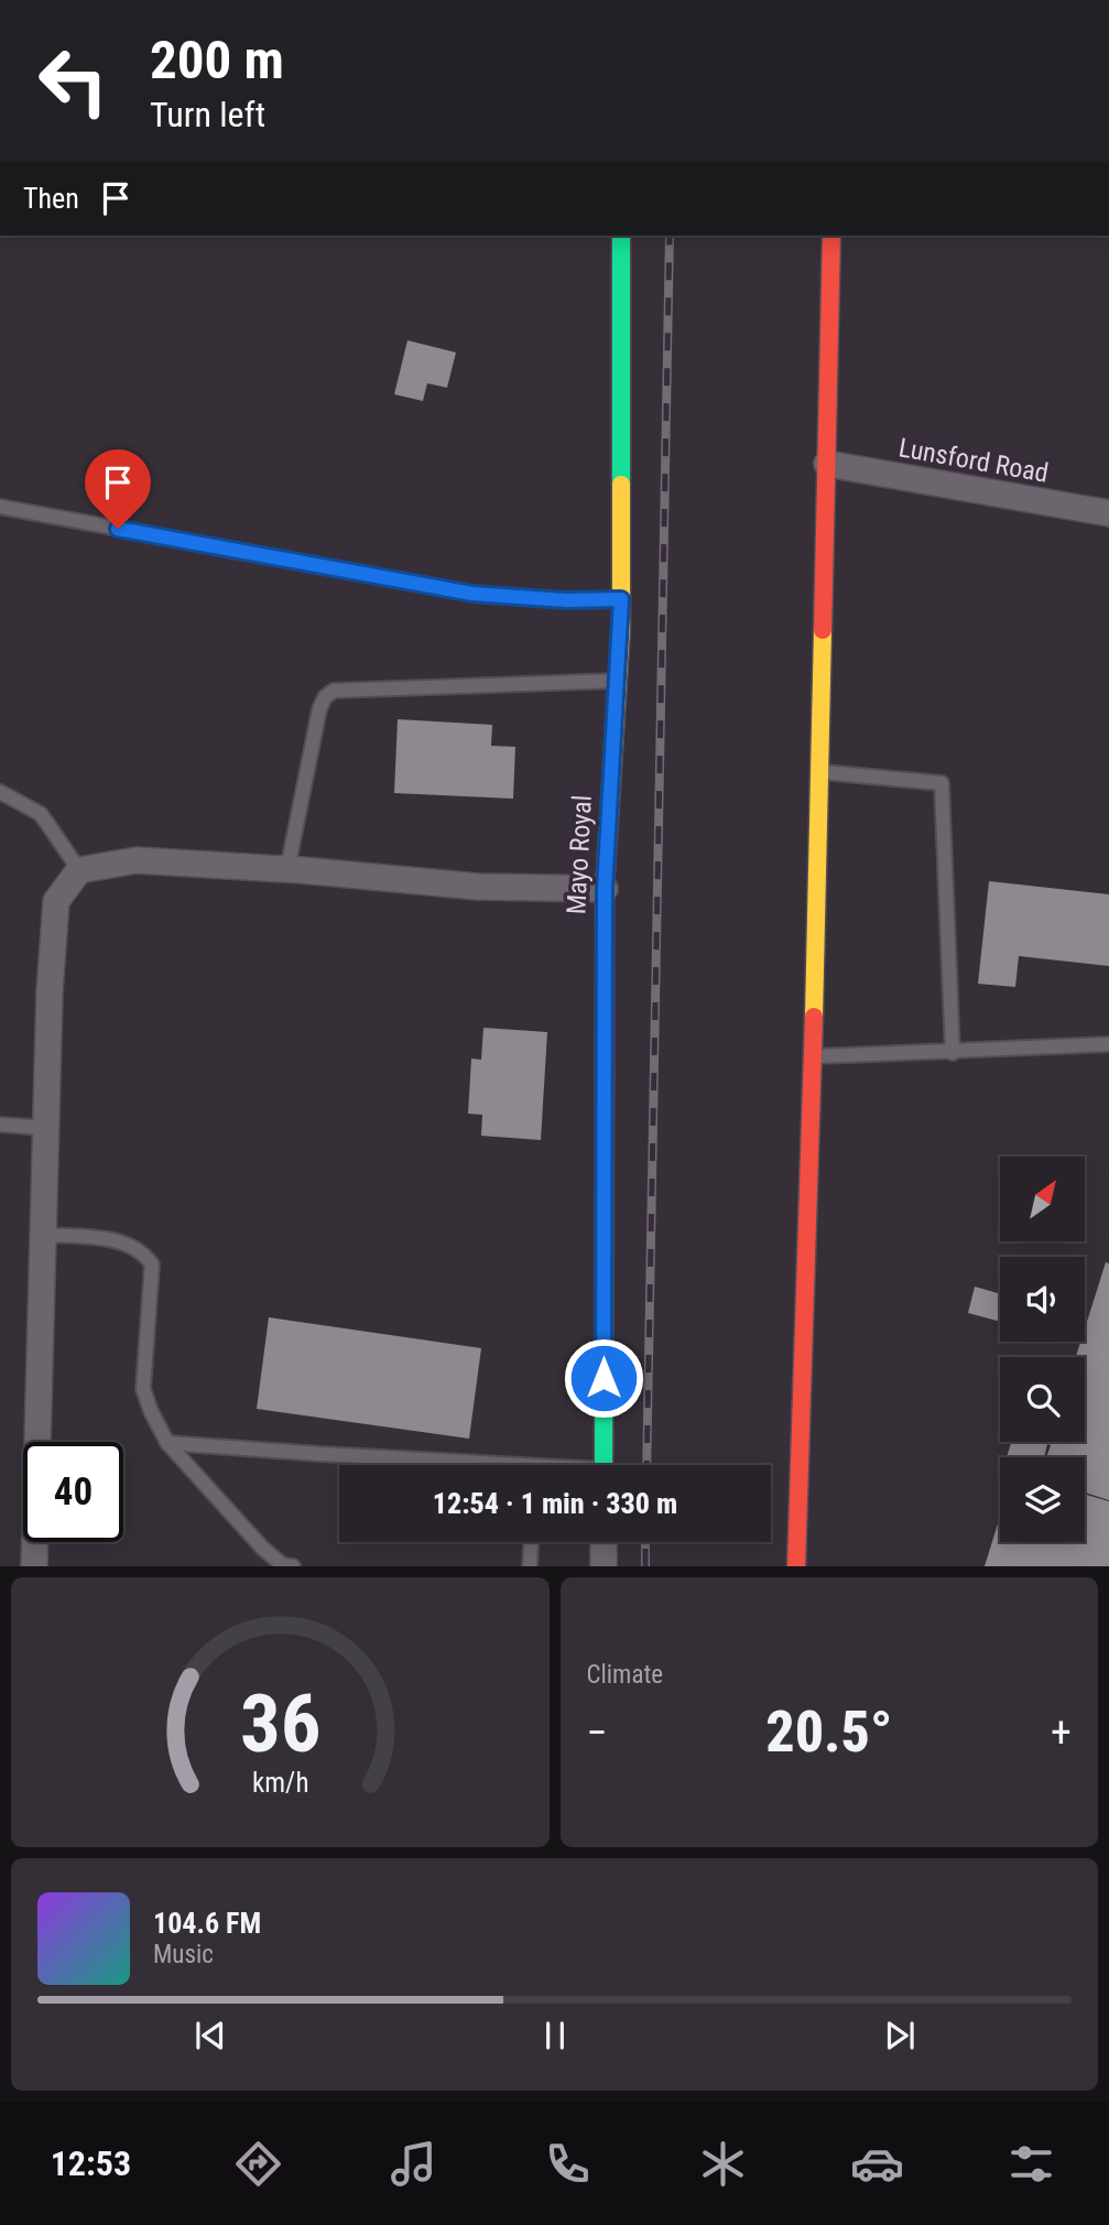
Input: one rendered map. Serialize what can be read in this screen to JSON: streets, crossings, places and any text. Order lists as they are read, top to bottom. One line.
{"streets":{"main road":["Mayo Royal"],"street":["Lunsford Road"]},"north":"top right","page":{"turn":["200 m","Turn left"],"then":"Then","limit":"40","trip":"12:54 · 1 min · 330 m","tile":"Climate","heat":["−","20.5°","+"],"song":["104.6 FM","Music"],"tabs":"12:53","gauge":["36","km/h"]}}
